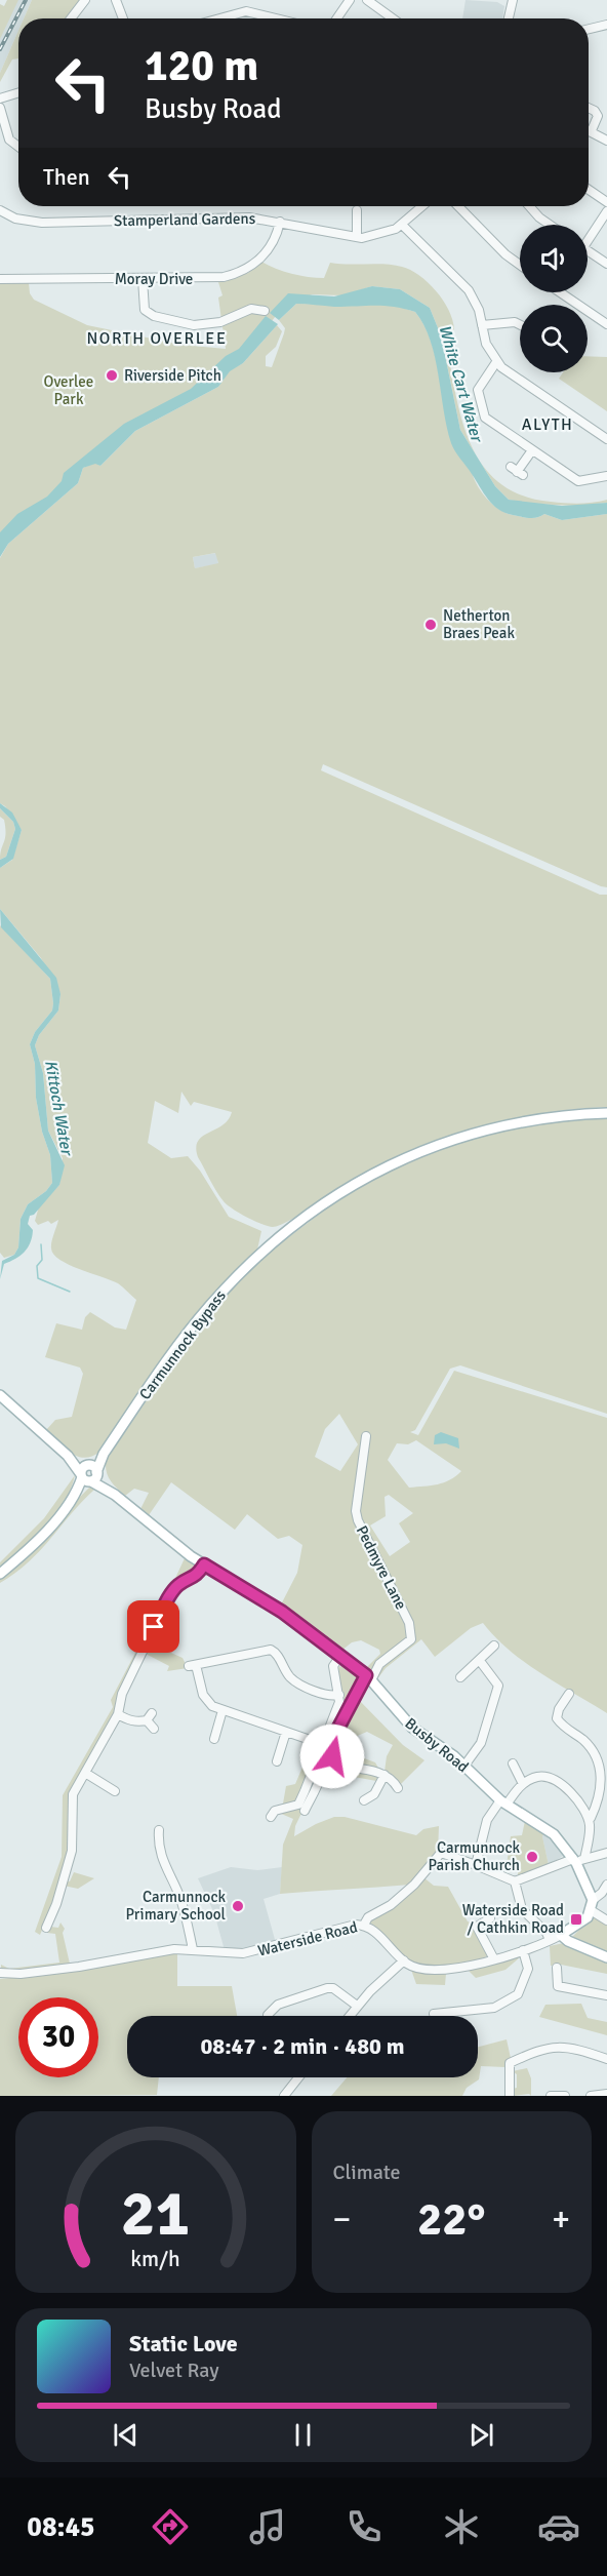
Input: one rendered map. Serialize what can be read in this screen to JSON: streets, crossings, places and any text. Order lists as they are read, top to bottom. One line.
{"streets":{"main road":["Carmunnock Bypass","Busby Road","Waterside Road"],"street":["Stamperland Gardens","Moray Drive","Pedmyre Lane"]},"crossings":[["Stamperland Gardens","Moray Drive"],["Carmunnock Bypass","Busby Road"],["Pedmyre Lane","Busby Road"]],"districts":["NORTH OVERLEE","ALYTH"],"water":["White Cart Water","Kittoch Water"],"parks":["Overlee Park"],"places":{"other":["Riverside Pitch","Netherton Braes Peak","Carmunnock Parish Church","Carmunnock Primary School"],"transit":["Waterside Road / Cathkin Road"]},"page":{"turn":["120 m","Busby Road"],"then":"Then","limit":"30","trip":"08:47 · 2 min · 480 m","tile":"Climate","heat":["−","22°","+"],"song":["Static Love","Velvet Ray"],"tabs":"08:45","gauge":["21","km/h"]}}
